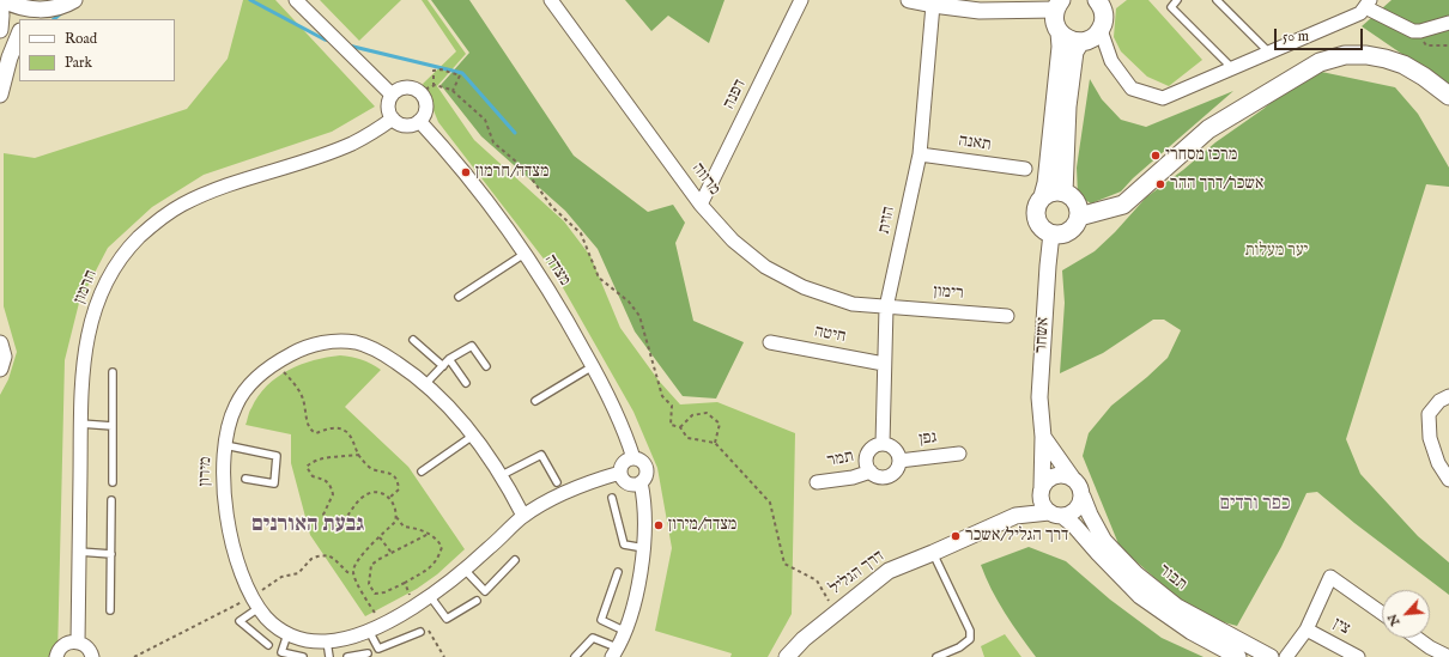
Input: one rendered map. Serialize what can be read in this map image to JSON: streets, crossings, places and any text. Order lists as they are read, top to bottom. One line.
{"streets":{"street":["דפנה","תאנה","מרווה","הזית","מצדה","חרמון","רימון","חיטה","אשחר","גפן","תמר","מירון","דרך הגליל","תבור","צין"]},"crossings":[["דפנה","מרווה"],["תאנה","הזית"],["מרווה","הזית"],["מרווה","רימון"],["הזית","רימון"],["הזית","חיטה"],["הזית","גפן"],["הזית","תמר"],["מצדה","חרמון"],["מצדה","מירון"],["אשחר","דרך הגליל"],["אשחר","תבור"],["גפן","תמר"],["דרך הגליל","תבור"]],"districts":["כפר ורדים","גבעת האורנים"],"parks":["יער מעלות"],"places":["מרכז מסחרי","מצדה/חרמון","אשכר/דרך ההר","מצדה/מירון","דרך הגליל/אשכר"],"legend":["Road","Park"],"scale_bar":"50 m","north":"bottom left"}
